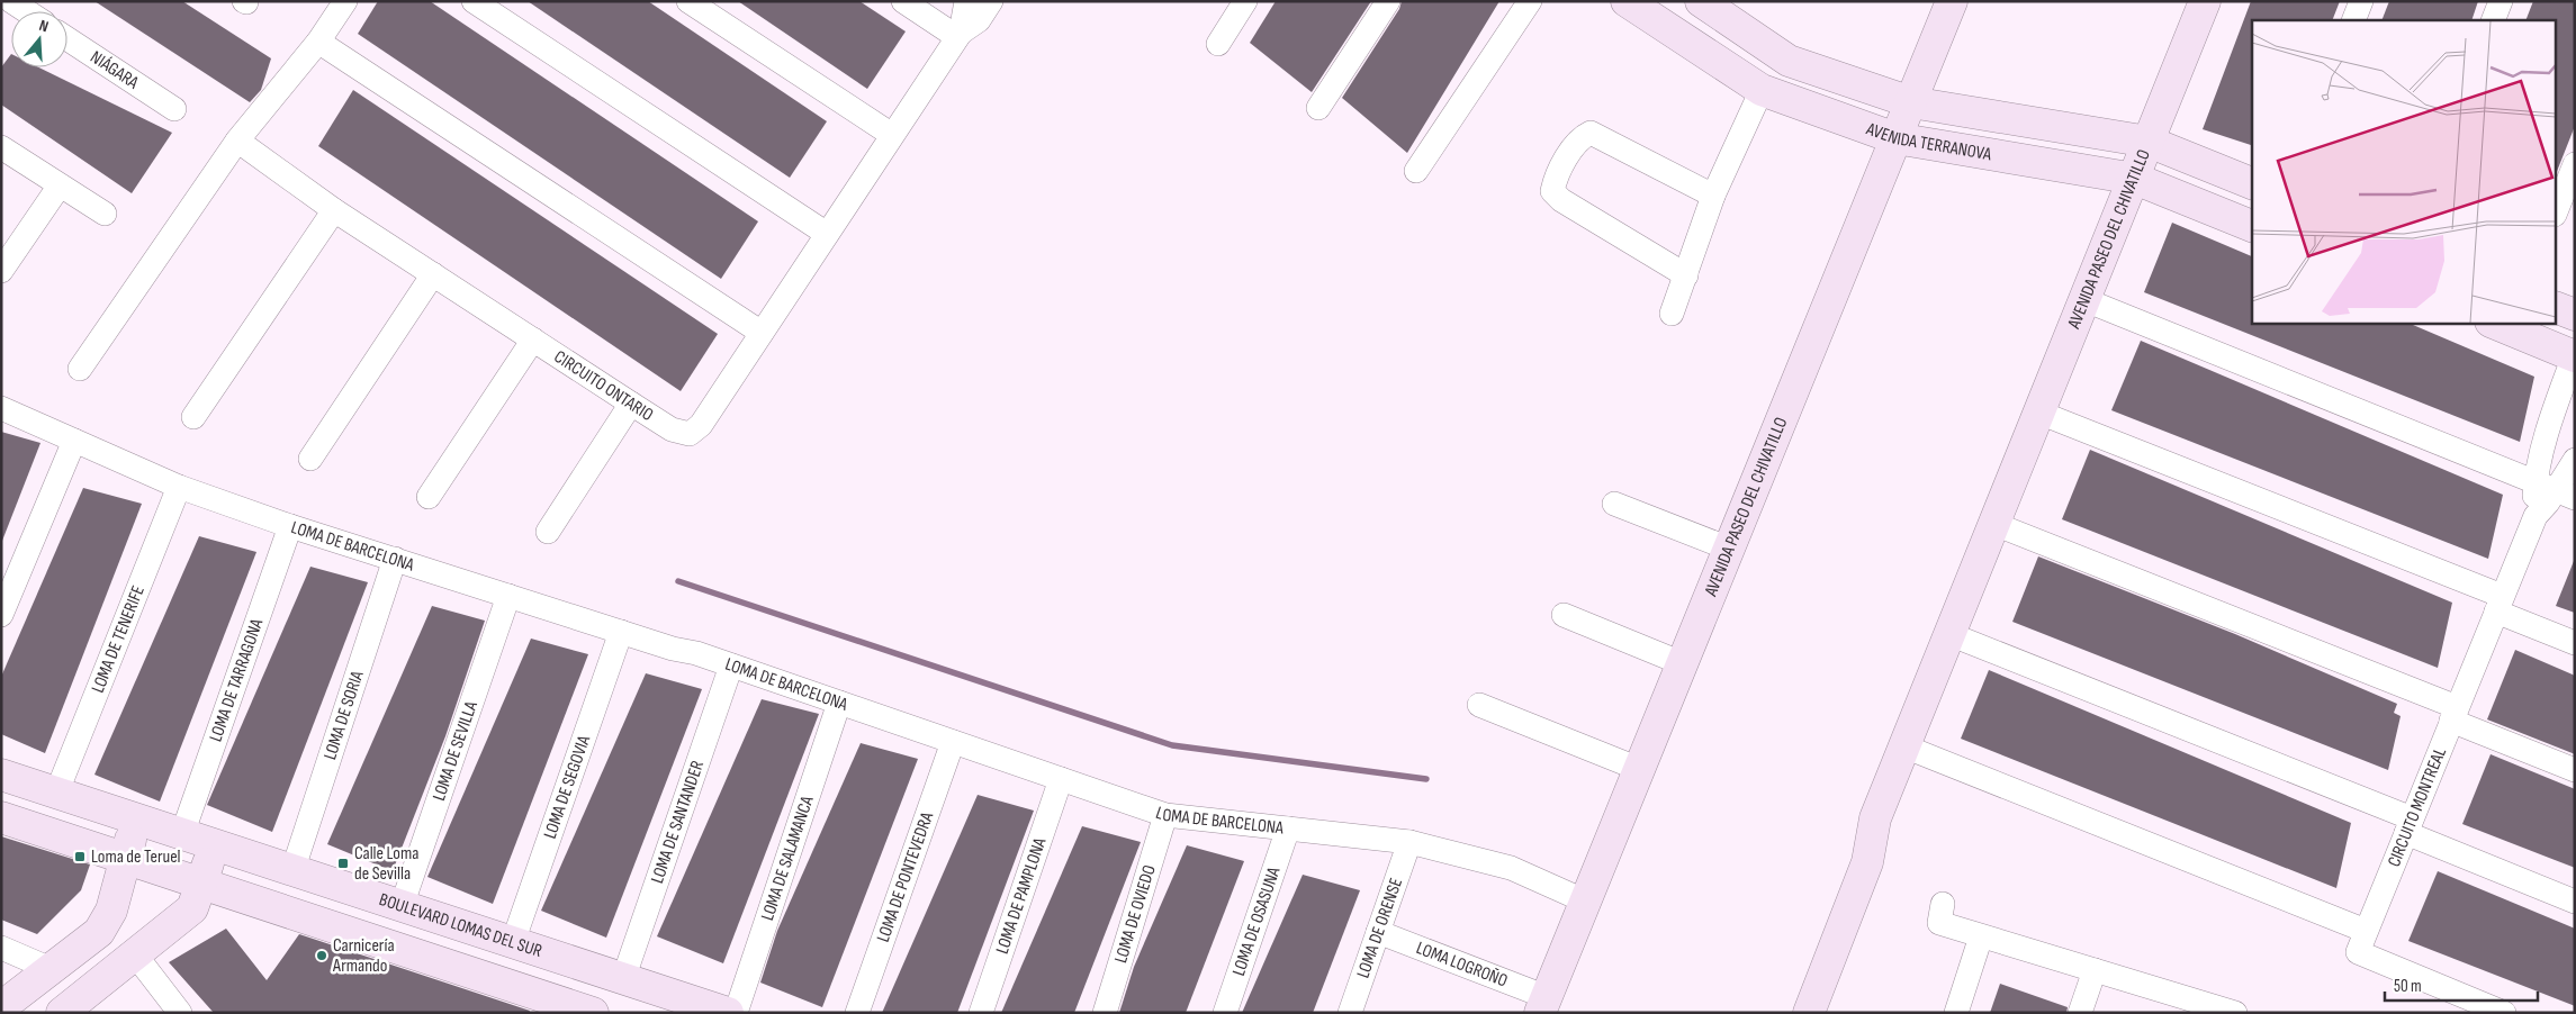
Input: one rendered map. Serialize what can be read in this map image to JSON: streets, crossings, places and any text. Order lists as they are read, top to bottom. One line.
{"streets":{"street":["NIÁGARA","AVENIDA TERRANOVA","AVENIDA PASEO DEL CHIVATILLO","CIRCUITO ONTARIO","LOMA DE BARCELONA","LOMA DE TENERIFE","LOMA DE TARRAGONA","LOMA DE SORIA","LOMA DE SEVILLA","LOMA DE SEGOVIA","CIRCUITO MONTREAL","LOMA DE SANTANDER","LOMA DE SALAMANCA","LOMA DE PONTEVEDRA","LOMA DE PAMPLONA","LOMA DE OVIEDO","LOMA DE OSASUNA","BOULEVARD LOMAS DEL SUR","LOMA DE ORENSE","LOMA LOGROÑO"]},"crossings":[["AVENIDA TERRANOVA","AVENIDA PASEO DEL CHIVATILLO"],["AVENIDA PASEO DEL CHIVATILLO","LOMA DE BARCELONA"],["AVENIDA PASEO DEL CHIVATILLO","LOMA LOGROÑO"],["LOMA DE BARCELONA","LOMA DE TENERIFE"],["LOMA DE BARCELONA","LOMA DE TARRAGONA"],["LOMA DE BARCELONA","LOMA DE SORIA"],["LOMA DE BARCELONA","LOMA DE SEVILLA"],["LOMA DE BARCELONA","LOMA DE SEGOVIA"],["LOMA DE BARCELONA","LOMA DE SANTANDER"],["LOMA DE BARCELONA","LOMA DE SALAMANCA"],["LOMA DE BARCELONA","LOMA DE PONTEVEDRA"],["LOMA DE BARCELONA","LOMA DE PAMPLONA"],["LOMA DE BARCELONA","LOMA DE OVIEDO"],["LOMA DE BARCELONA","LOMA DE OSASUNA"],["LOMA DE BARCELONA","LOMA DE ORENSE"],["LOMA DE TENERIFE","BOULEVARD LOMAS DEL SUR"],["LOMA DE TARRAGONA","BOULEVARD LOMAS DEL SUR"],["LOMA DE SORIA","BOULEVARD LOMAS DEL SUR"],["LOMA DE SEVILLA","BOULEVARD LOMAS DEL SUR"],["LOMA DE SEGOVIA","BOULEVARD LOMAS DEL SUR"],["LOMA DE SANTANDER","BOULEVARD LOMAS DEL SUR"],["LOMA DE ORENSE","LOMA LOGROÑO"]],"places":{"transit":["Loma de Teruel","Calle Loma de Sevilla"],"other":["Carnicería Armando"]},"scale_bar":"50 m","north":"top"}
